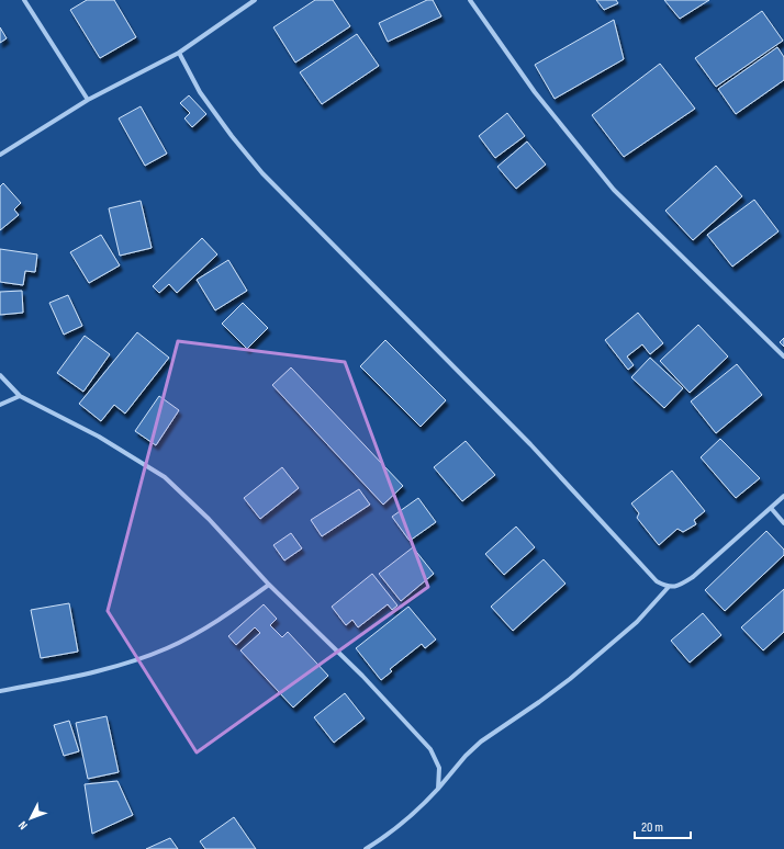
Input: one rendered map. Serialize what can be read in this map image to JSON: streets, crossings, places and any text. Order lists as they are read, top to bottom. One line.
{"scale_bar":"20 m","north":"bottom left"}
